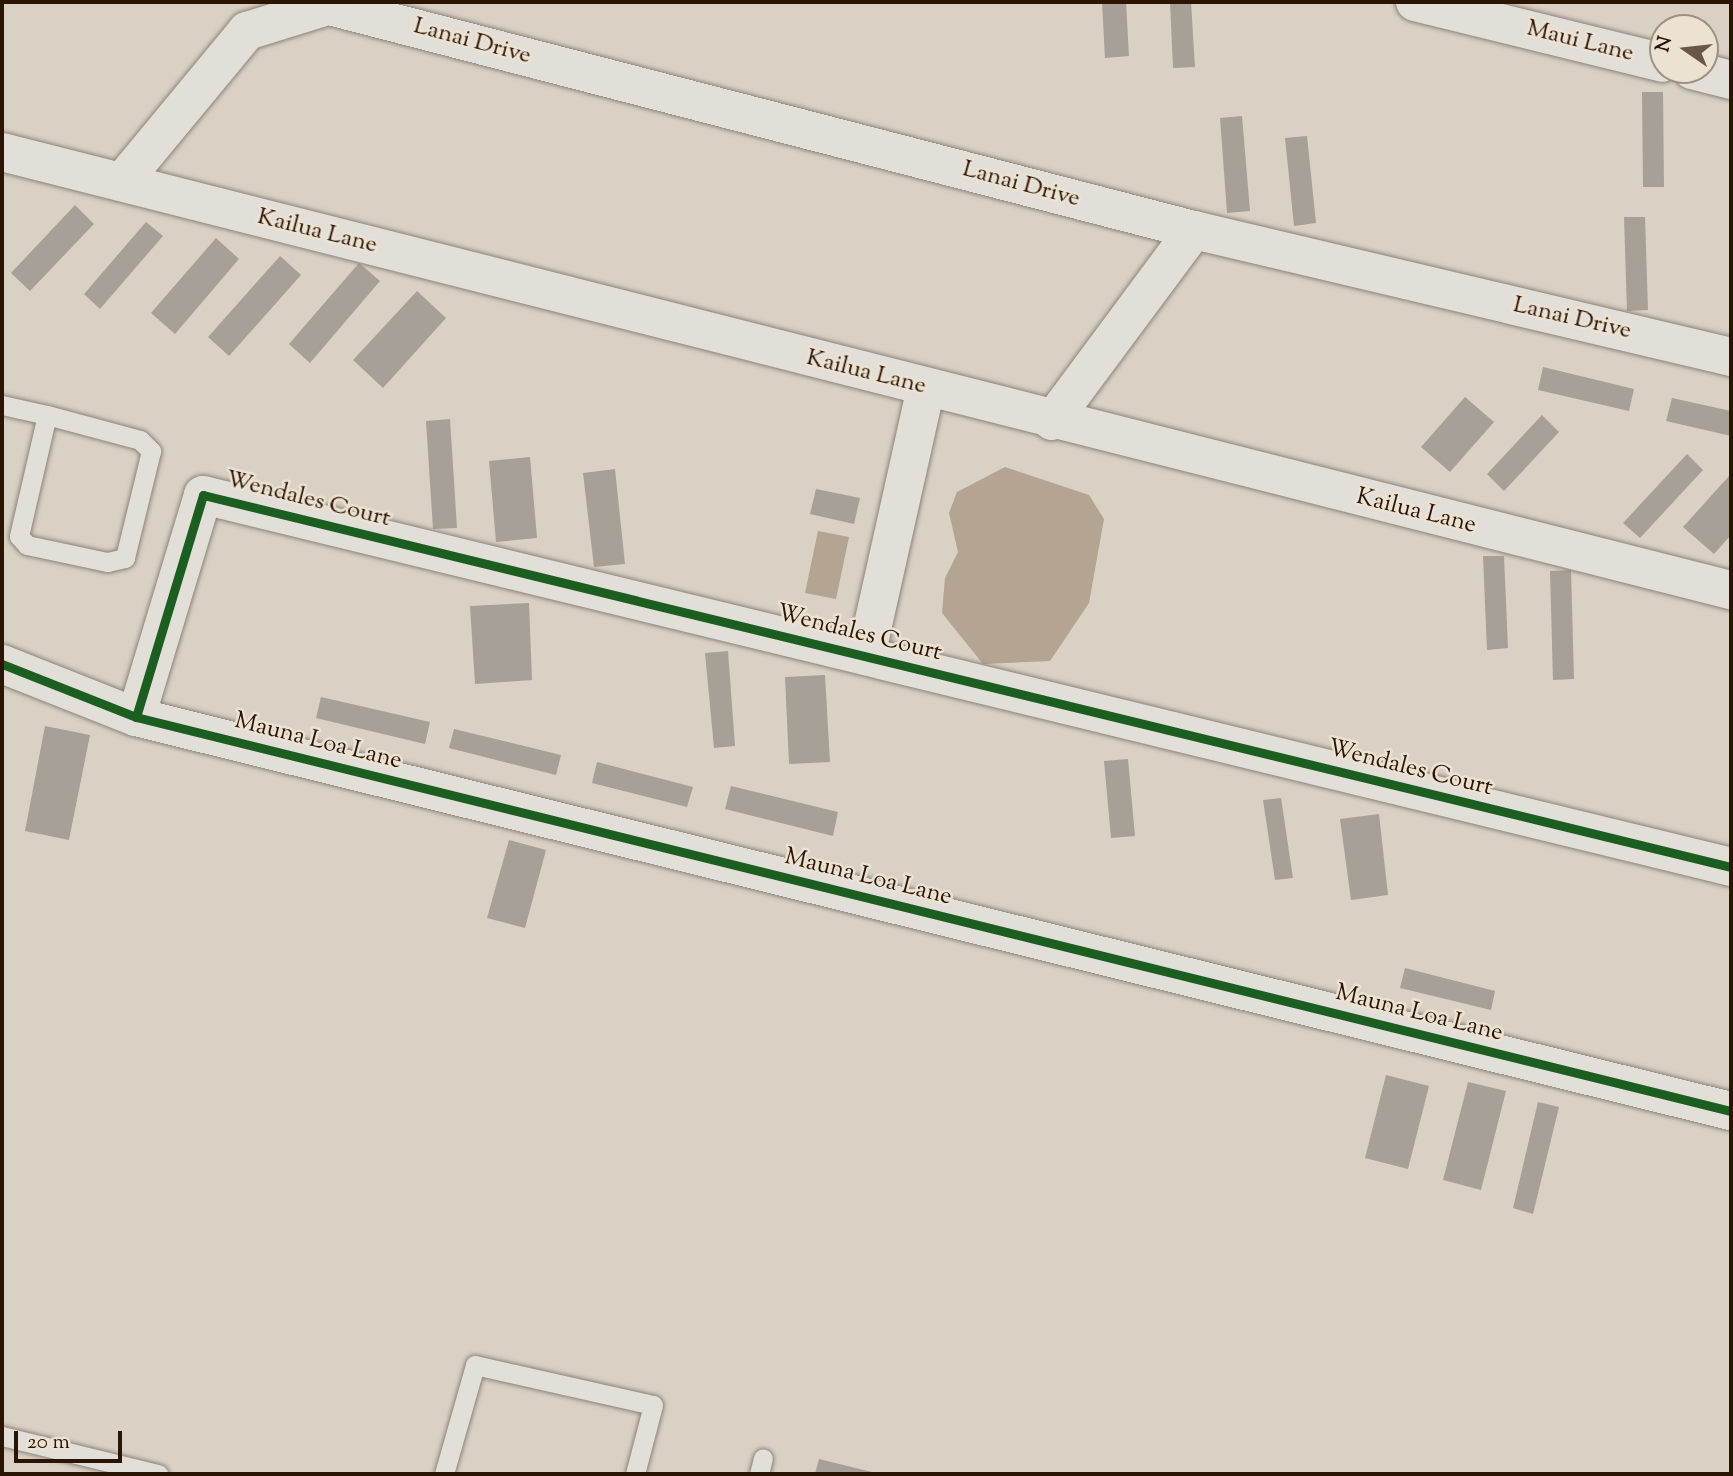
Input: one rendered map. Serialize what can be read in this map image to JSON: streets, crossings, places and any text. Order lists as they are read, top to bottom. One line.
{"streets":{"street":["Lanai Drive","Maui Lane","Kailua Lane","Wendales Court","Mauna Loa Lane"]},"crossings":[["Wendales Court","Mauna Loa Lane"]],"scale_bar":"20 m","north":"left"}
